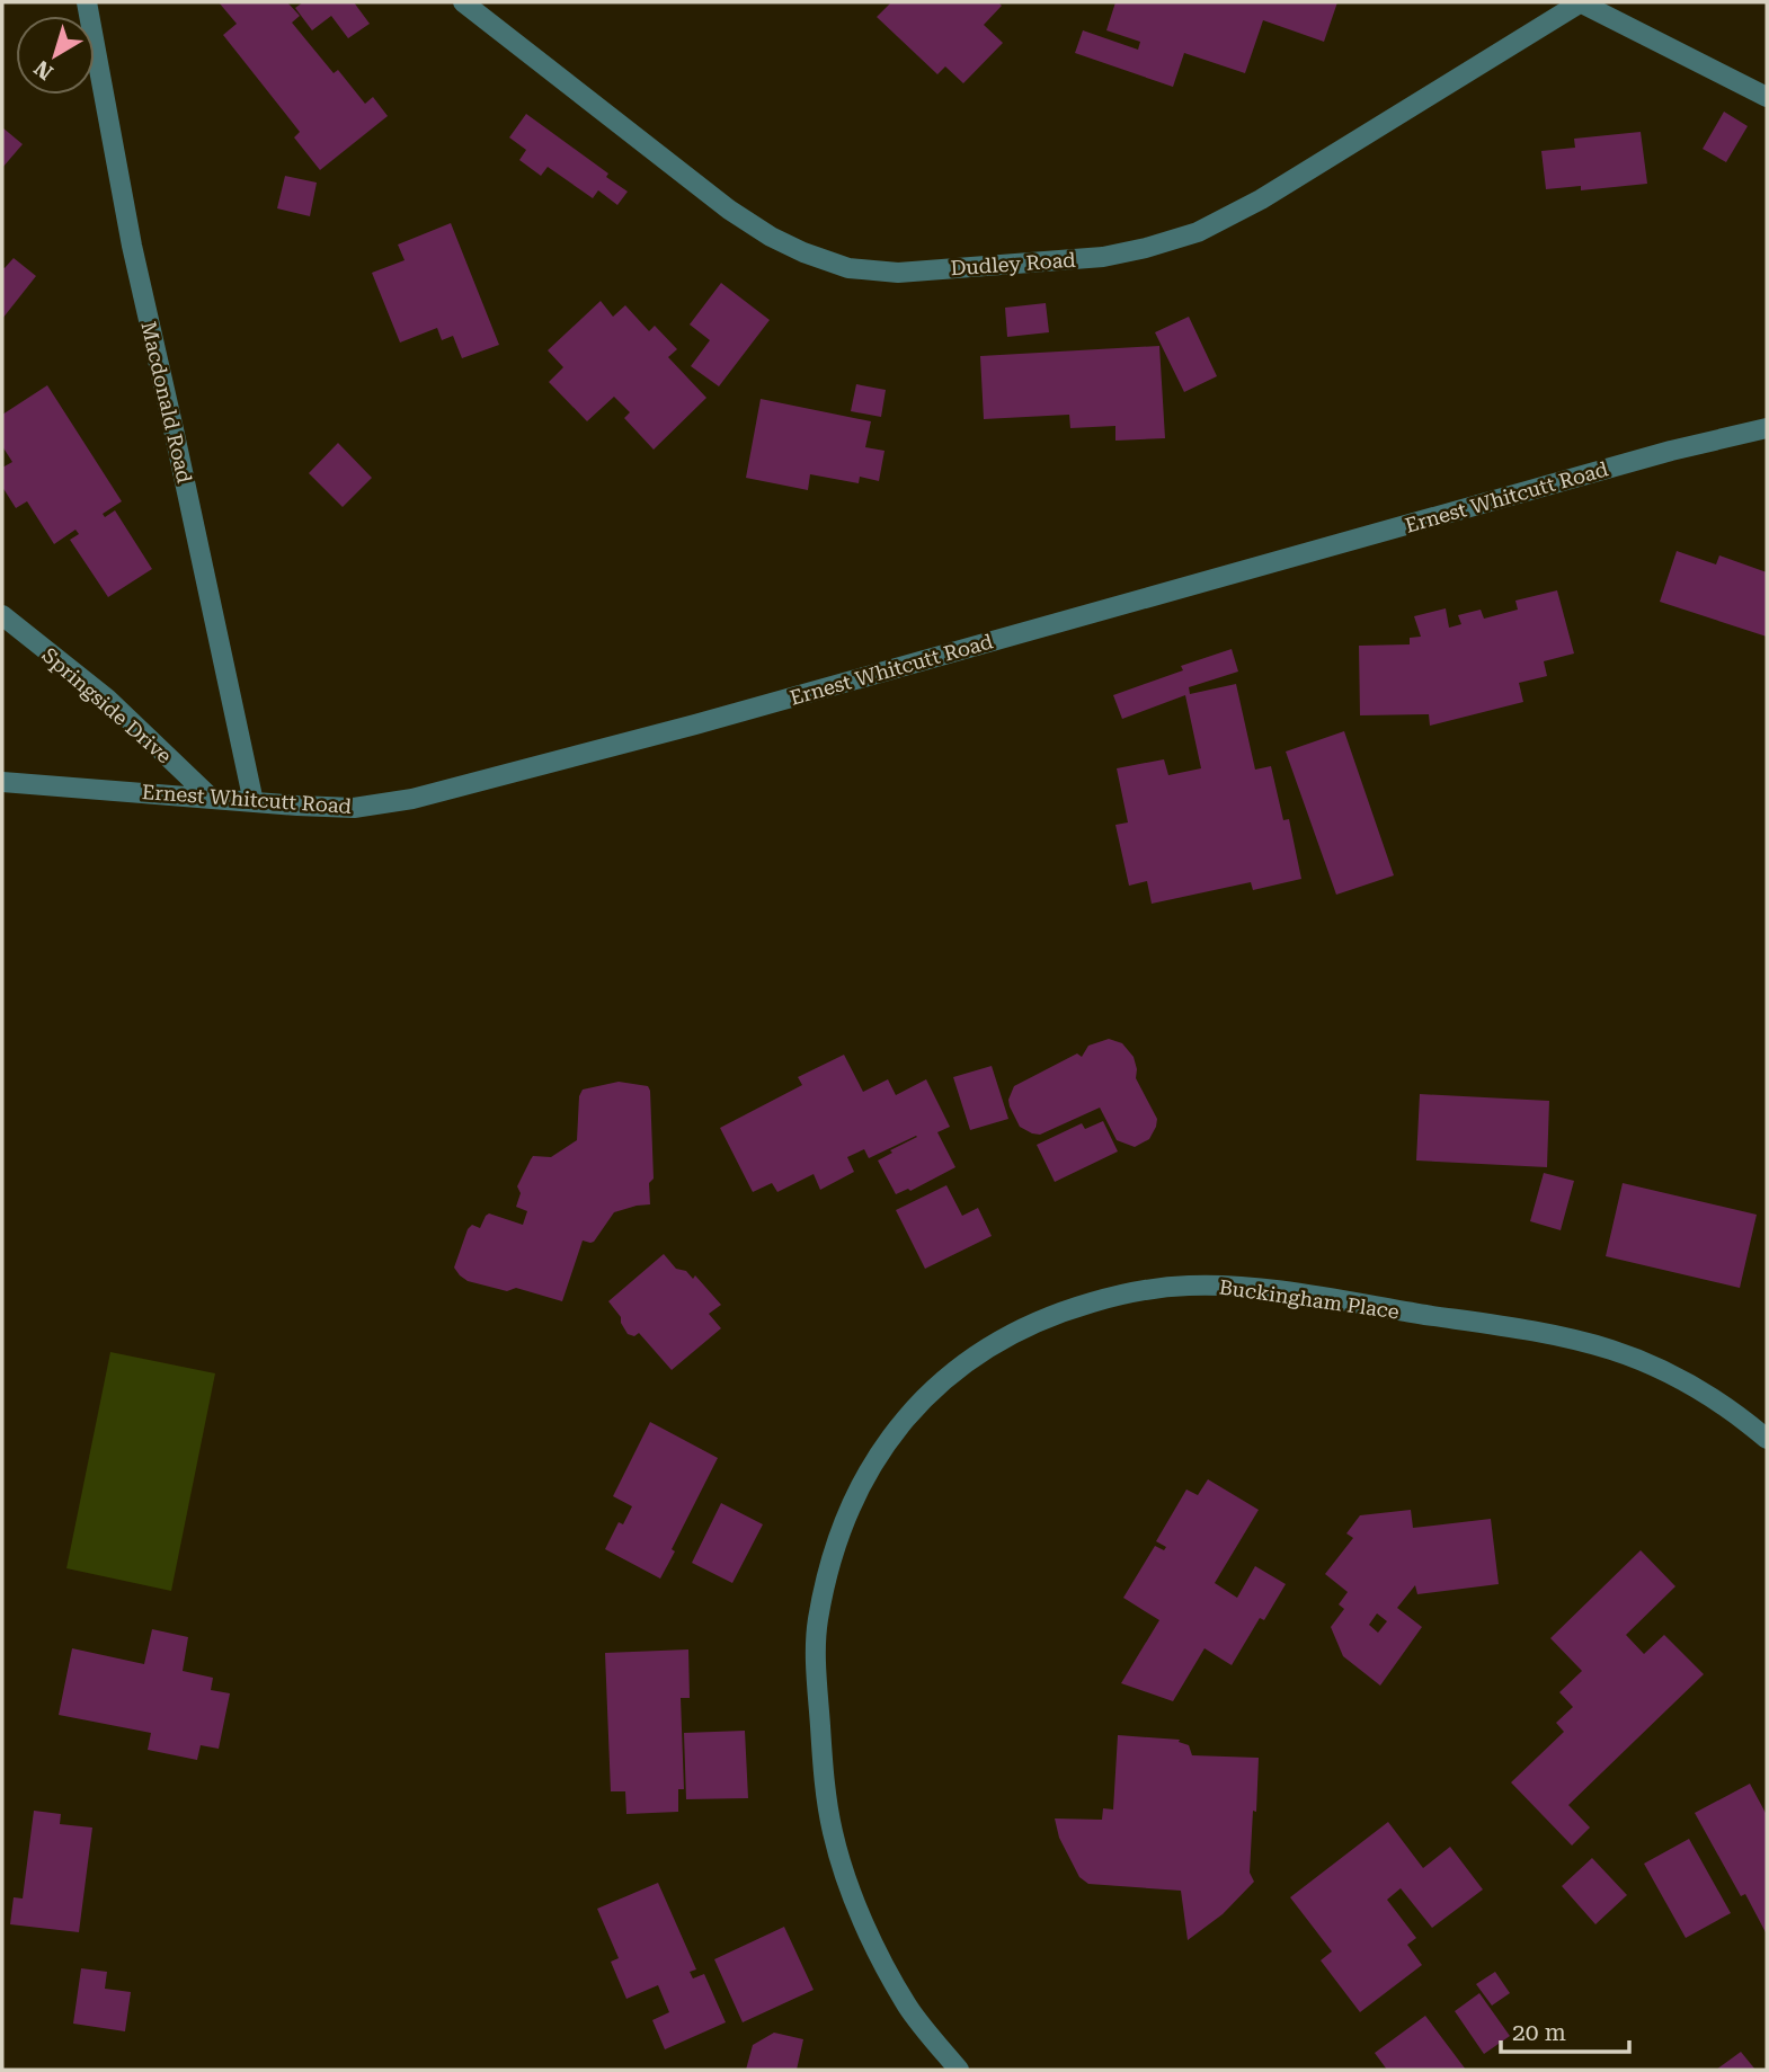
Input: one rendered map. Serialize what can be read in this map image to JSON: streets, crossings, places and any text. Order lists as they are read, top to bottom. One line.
{"streets":{"street":["Dudley Road","Macdonald Road","Ernest Whitcutt Road","Springside Drive","Buckingham Place"]},"crossings":[["Macdonald Road","Ernest Whitcutt Road"],["Ernest Whitcutt Road","Springside Drive"]],"scale_bar":"20 m","north":"bottom left"}
